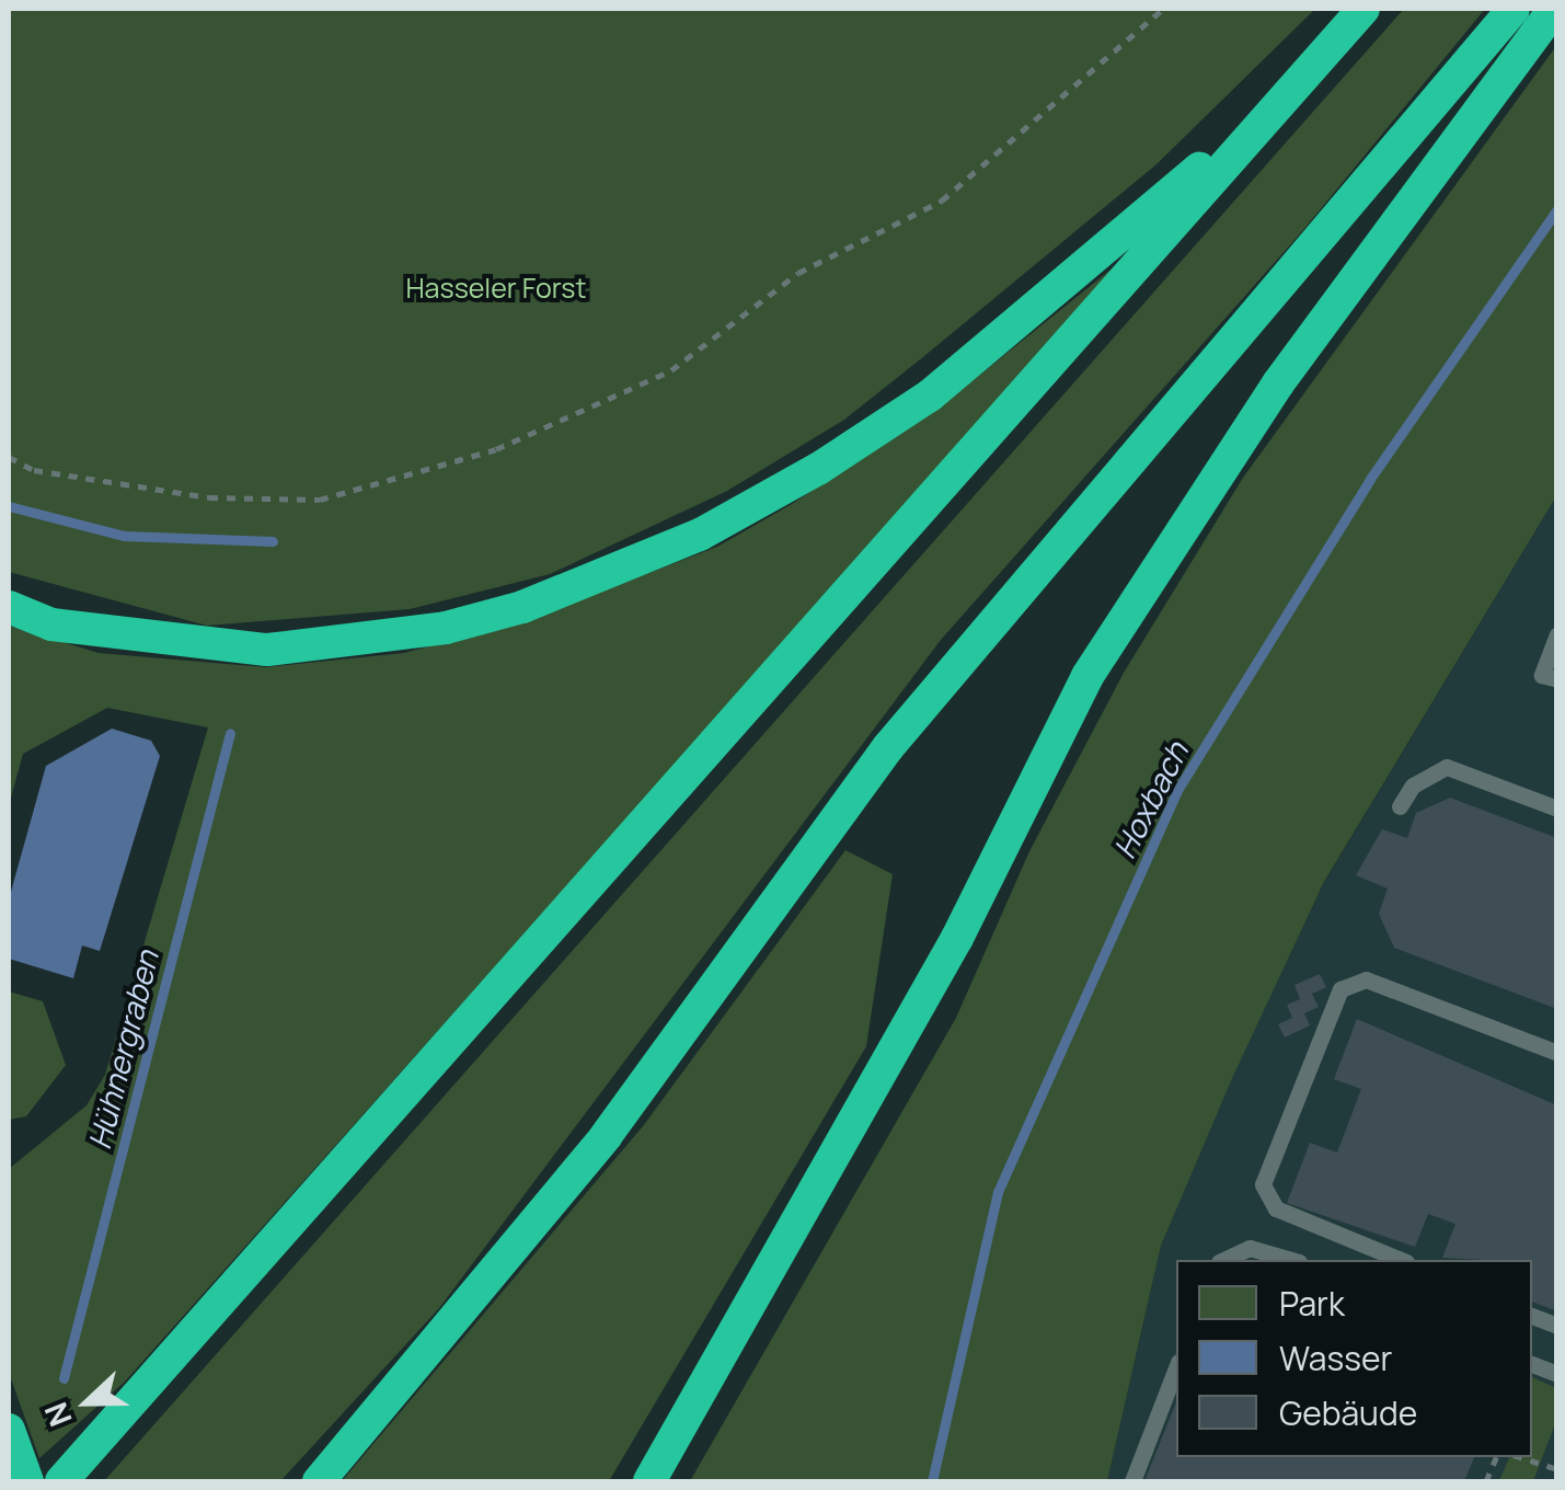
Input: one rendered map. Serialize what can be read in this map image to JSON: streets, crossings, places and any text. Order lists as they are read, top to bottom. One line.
{"water":["Hoxbach","Hühnergraben"],"parks":["Hasseler Forst"],"legend":["Park","Wasser","Gebäude"],"north":"left"}
